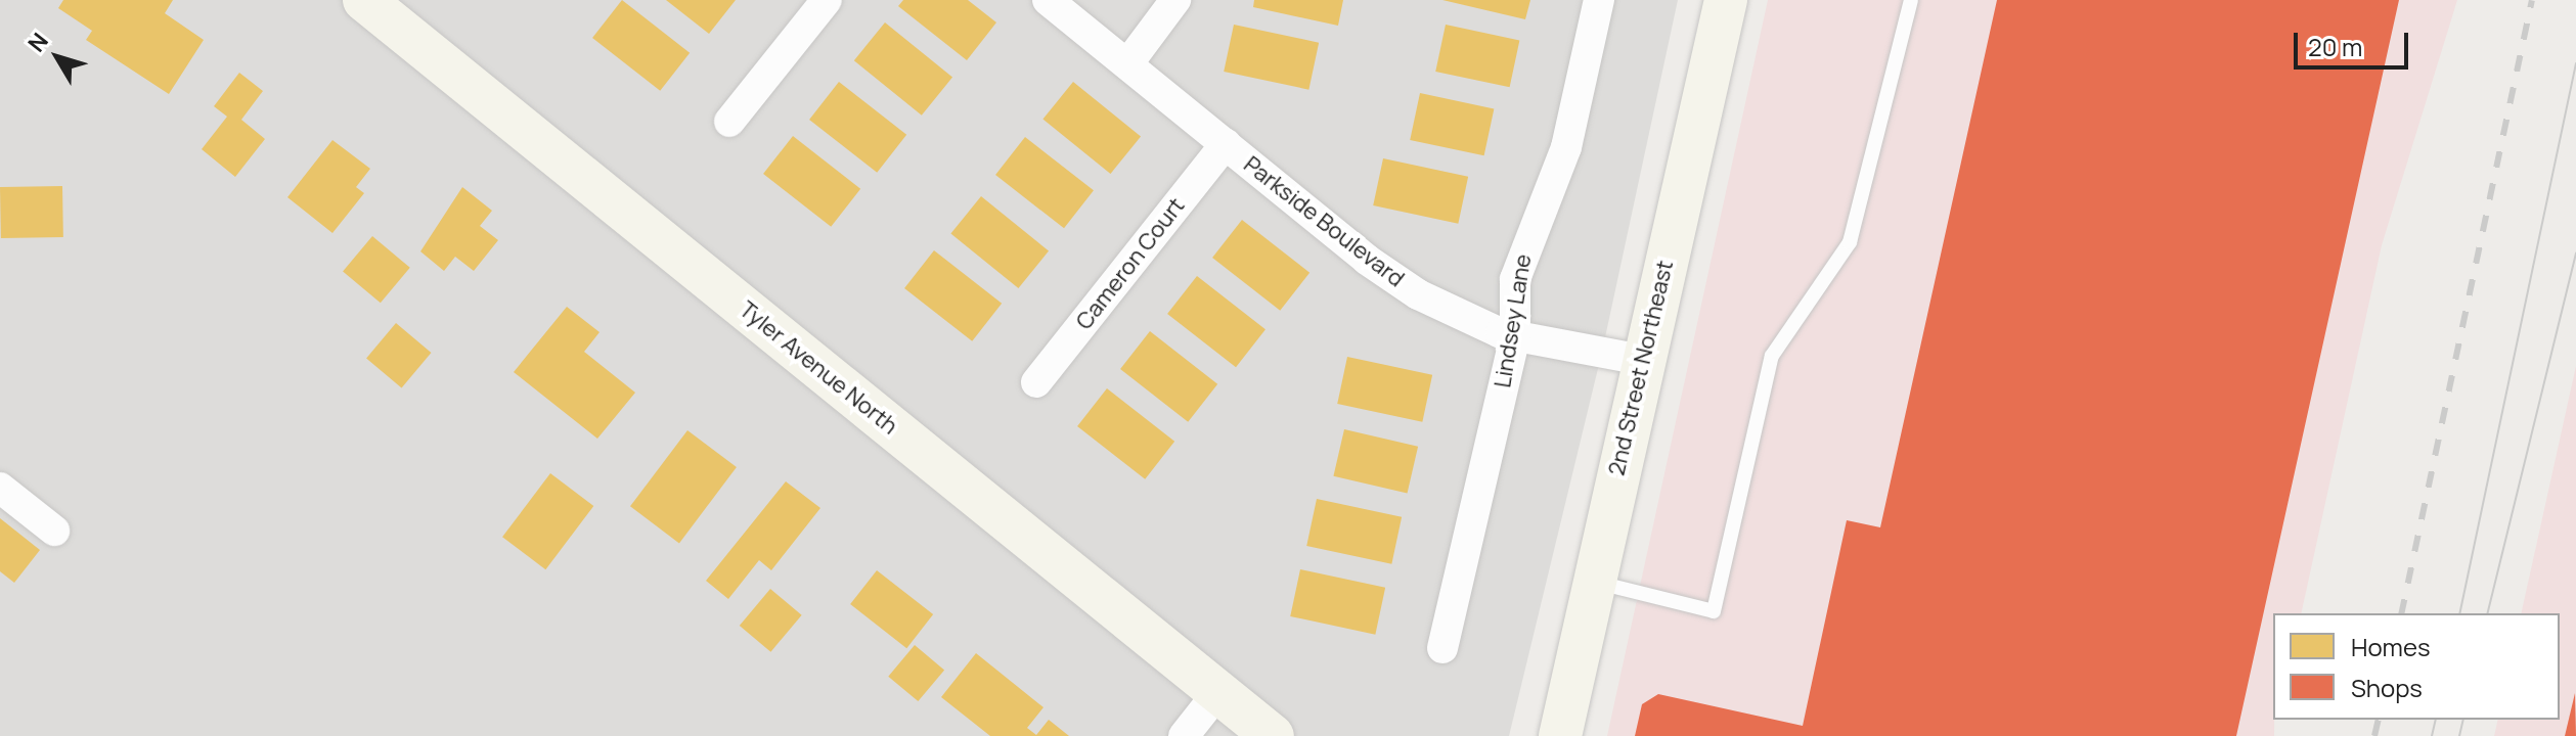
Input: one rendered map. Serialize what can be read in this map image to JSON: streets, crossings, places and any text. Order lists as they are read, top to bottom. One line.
{"streets":{"street":["Parkside Boulevard","Cameron Court","Lindsey Lane","Tyler Avenue North","2nd Street Northeast"]},"crossings":[["Parkside Boulevard","Cameron Court"],["Parkside Boulevard","Lindsey Lane"],["Parkside Boulevard","2nd Street Northeast"]],"legend":["Homes","Shops"],"scale_bar":"20 m","north":"top left"}
